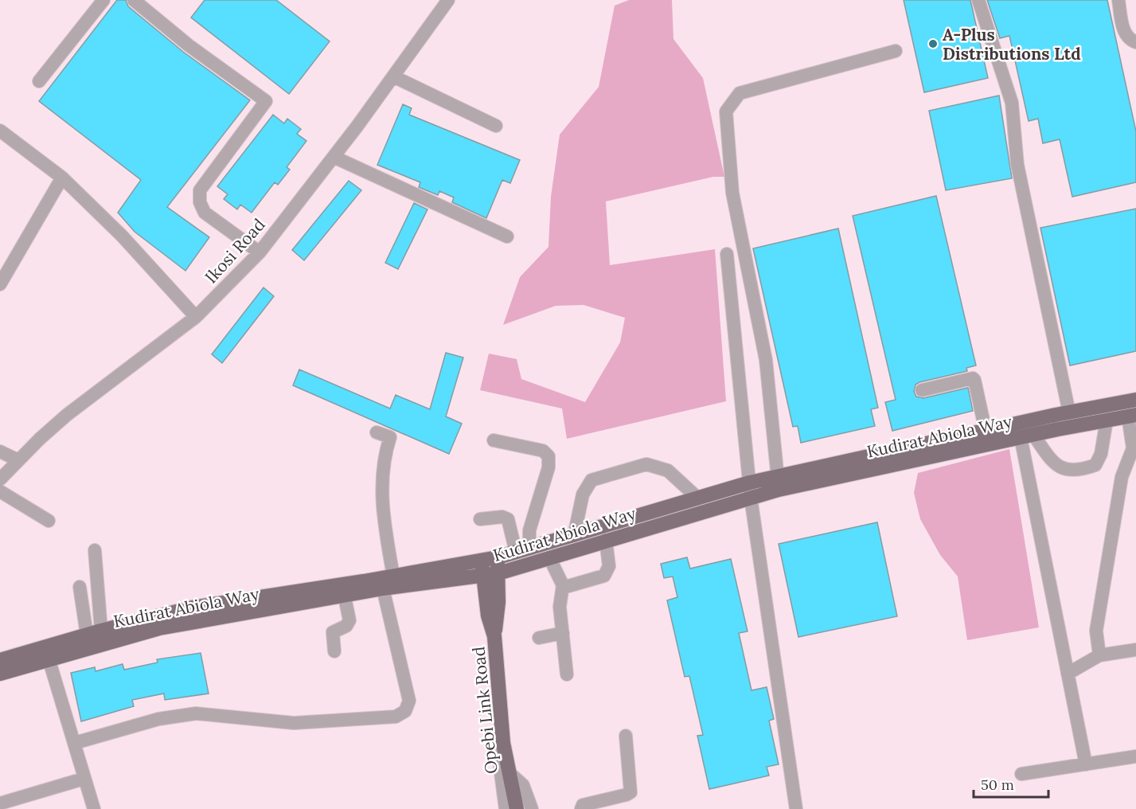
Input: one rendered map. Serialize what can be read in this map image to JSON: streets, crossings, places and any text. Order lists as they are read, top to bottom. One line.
{"streets":{"main road":["Kudirat Abiola Way","Opebi Link Road"],"street":["Ikosi Road"]},"crossings":[["Kudirat Abiola Way","Opebi Link Road"]],"places":["A-Plus Distributions Ltd"],"scale_bar":"50 m"}
